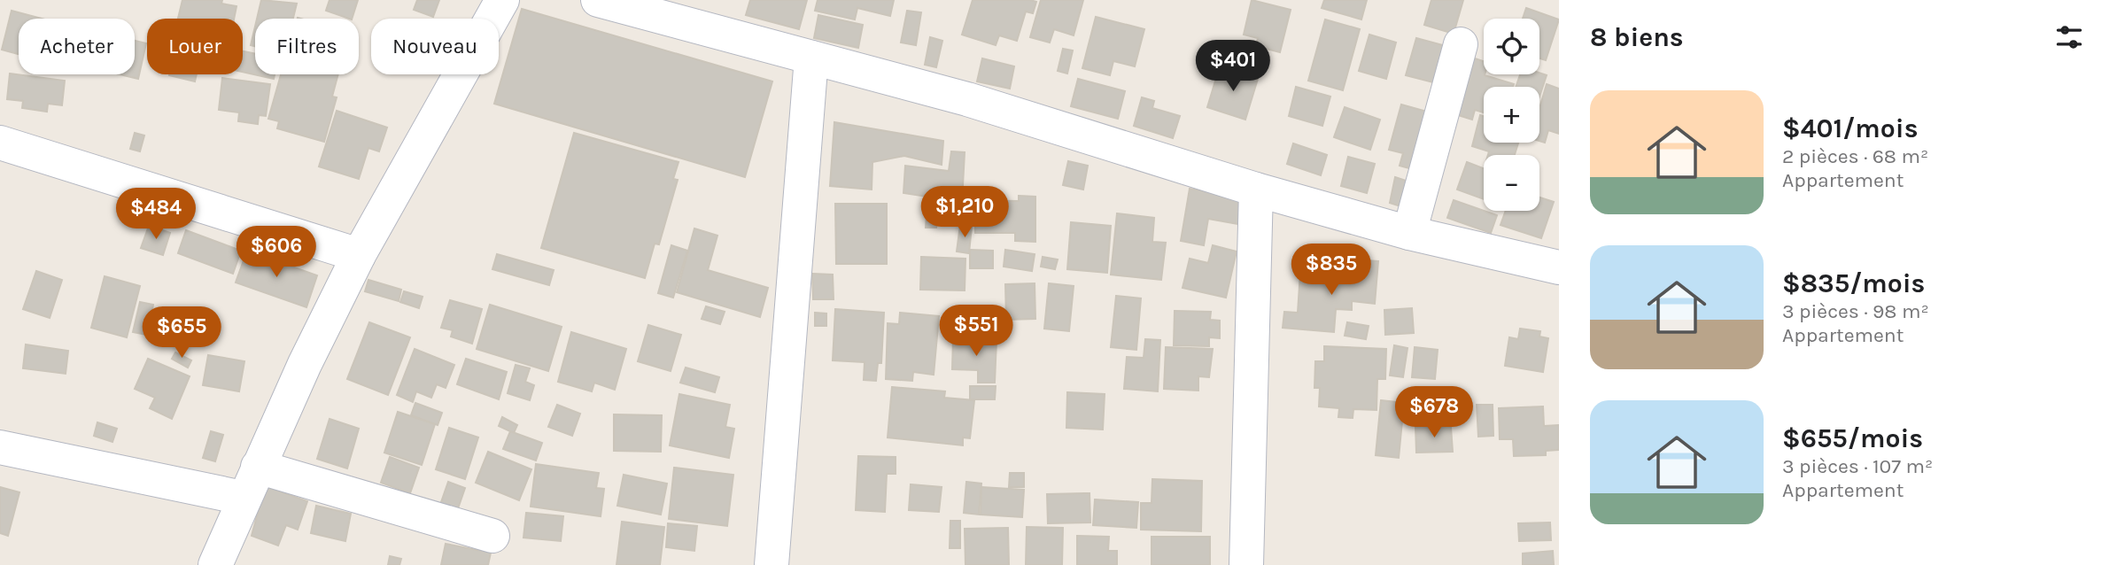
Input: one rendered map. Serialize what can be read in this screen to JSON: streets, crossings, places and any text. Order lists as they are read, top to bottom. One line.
{"page":{"heading":"8 biens","map_buttons":["+","−"],"chip":["Acheter","Louer","Filtres","Nouveau"],"price":["$401","$1,210","$484","$606","$835","$551","$655","$678"],"list":[{"name":"$401/mois","note":"2 pièces · 68 m² · Appartement"},{"name":"$835/mois","note":"3 pièces · 98 m² · Appartement"},{"name":"$655/mois","note":"3 pièces · 107 m² · Appartement"}]}}
